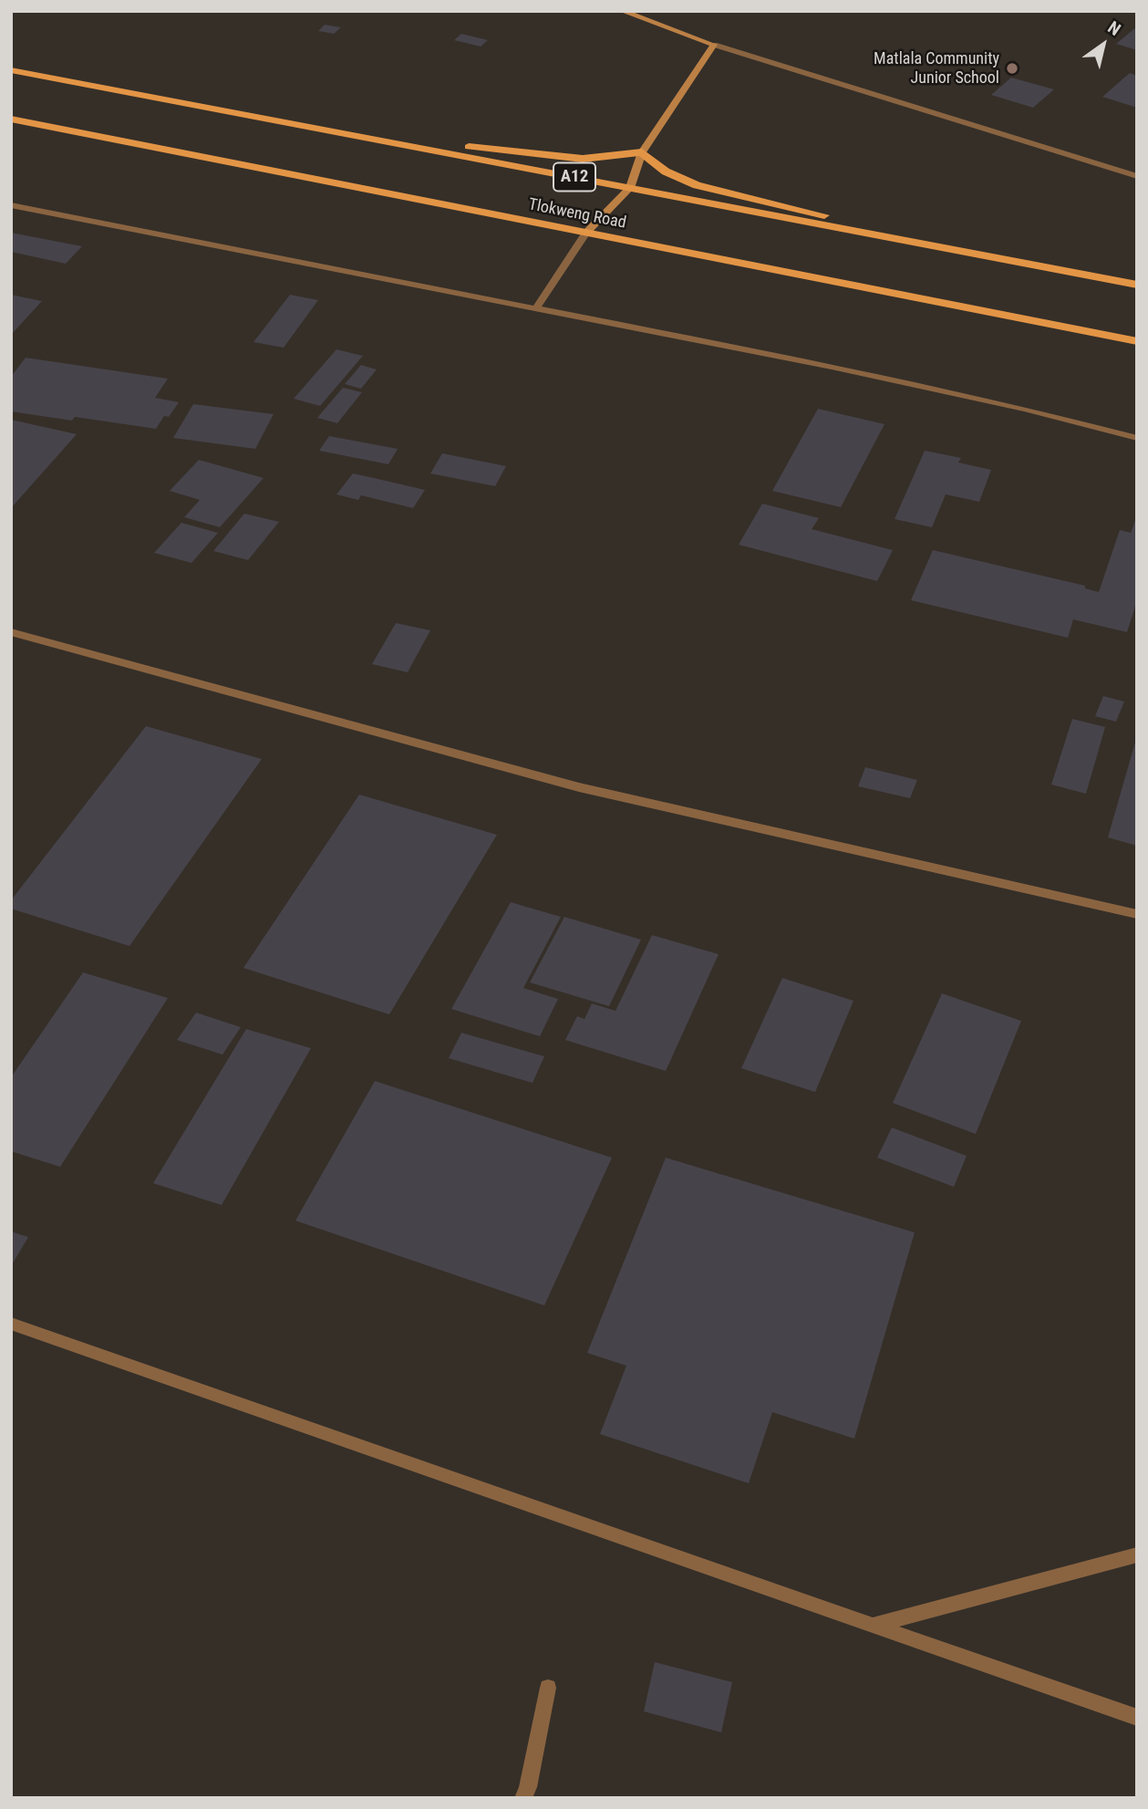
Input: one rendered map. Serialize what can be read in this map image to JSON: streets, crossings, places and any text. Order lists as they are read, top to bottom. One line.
{"streets":{"main road":["A12","Tlokweng Road"]},"places":["Matlala Community Junior School"],"north":"top right"}
